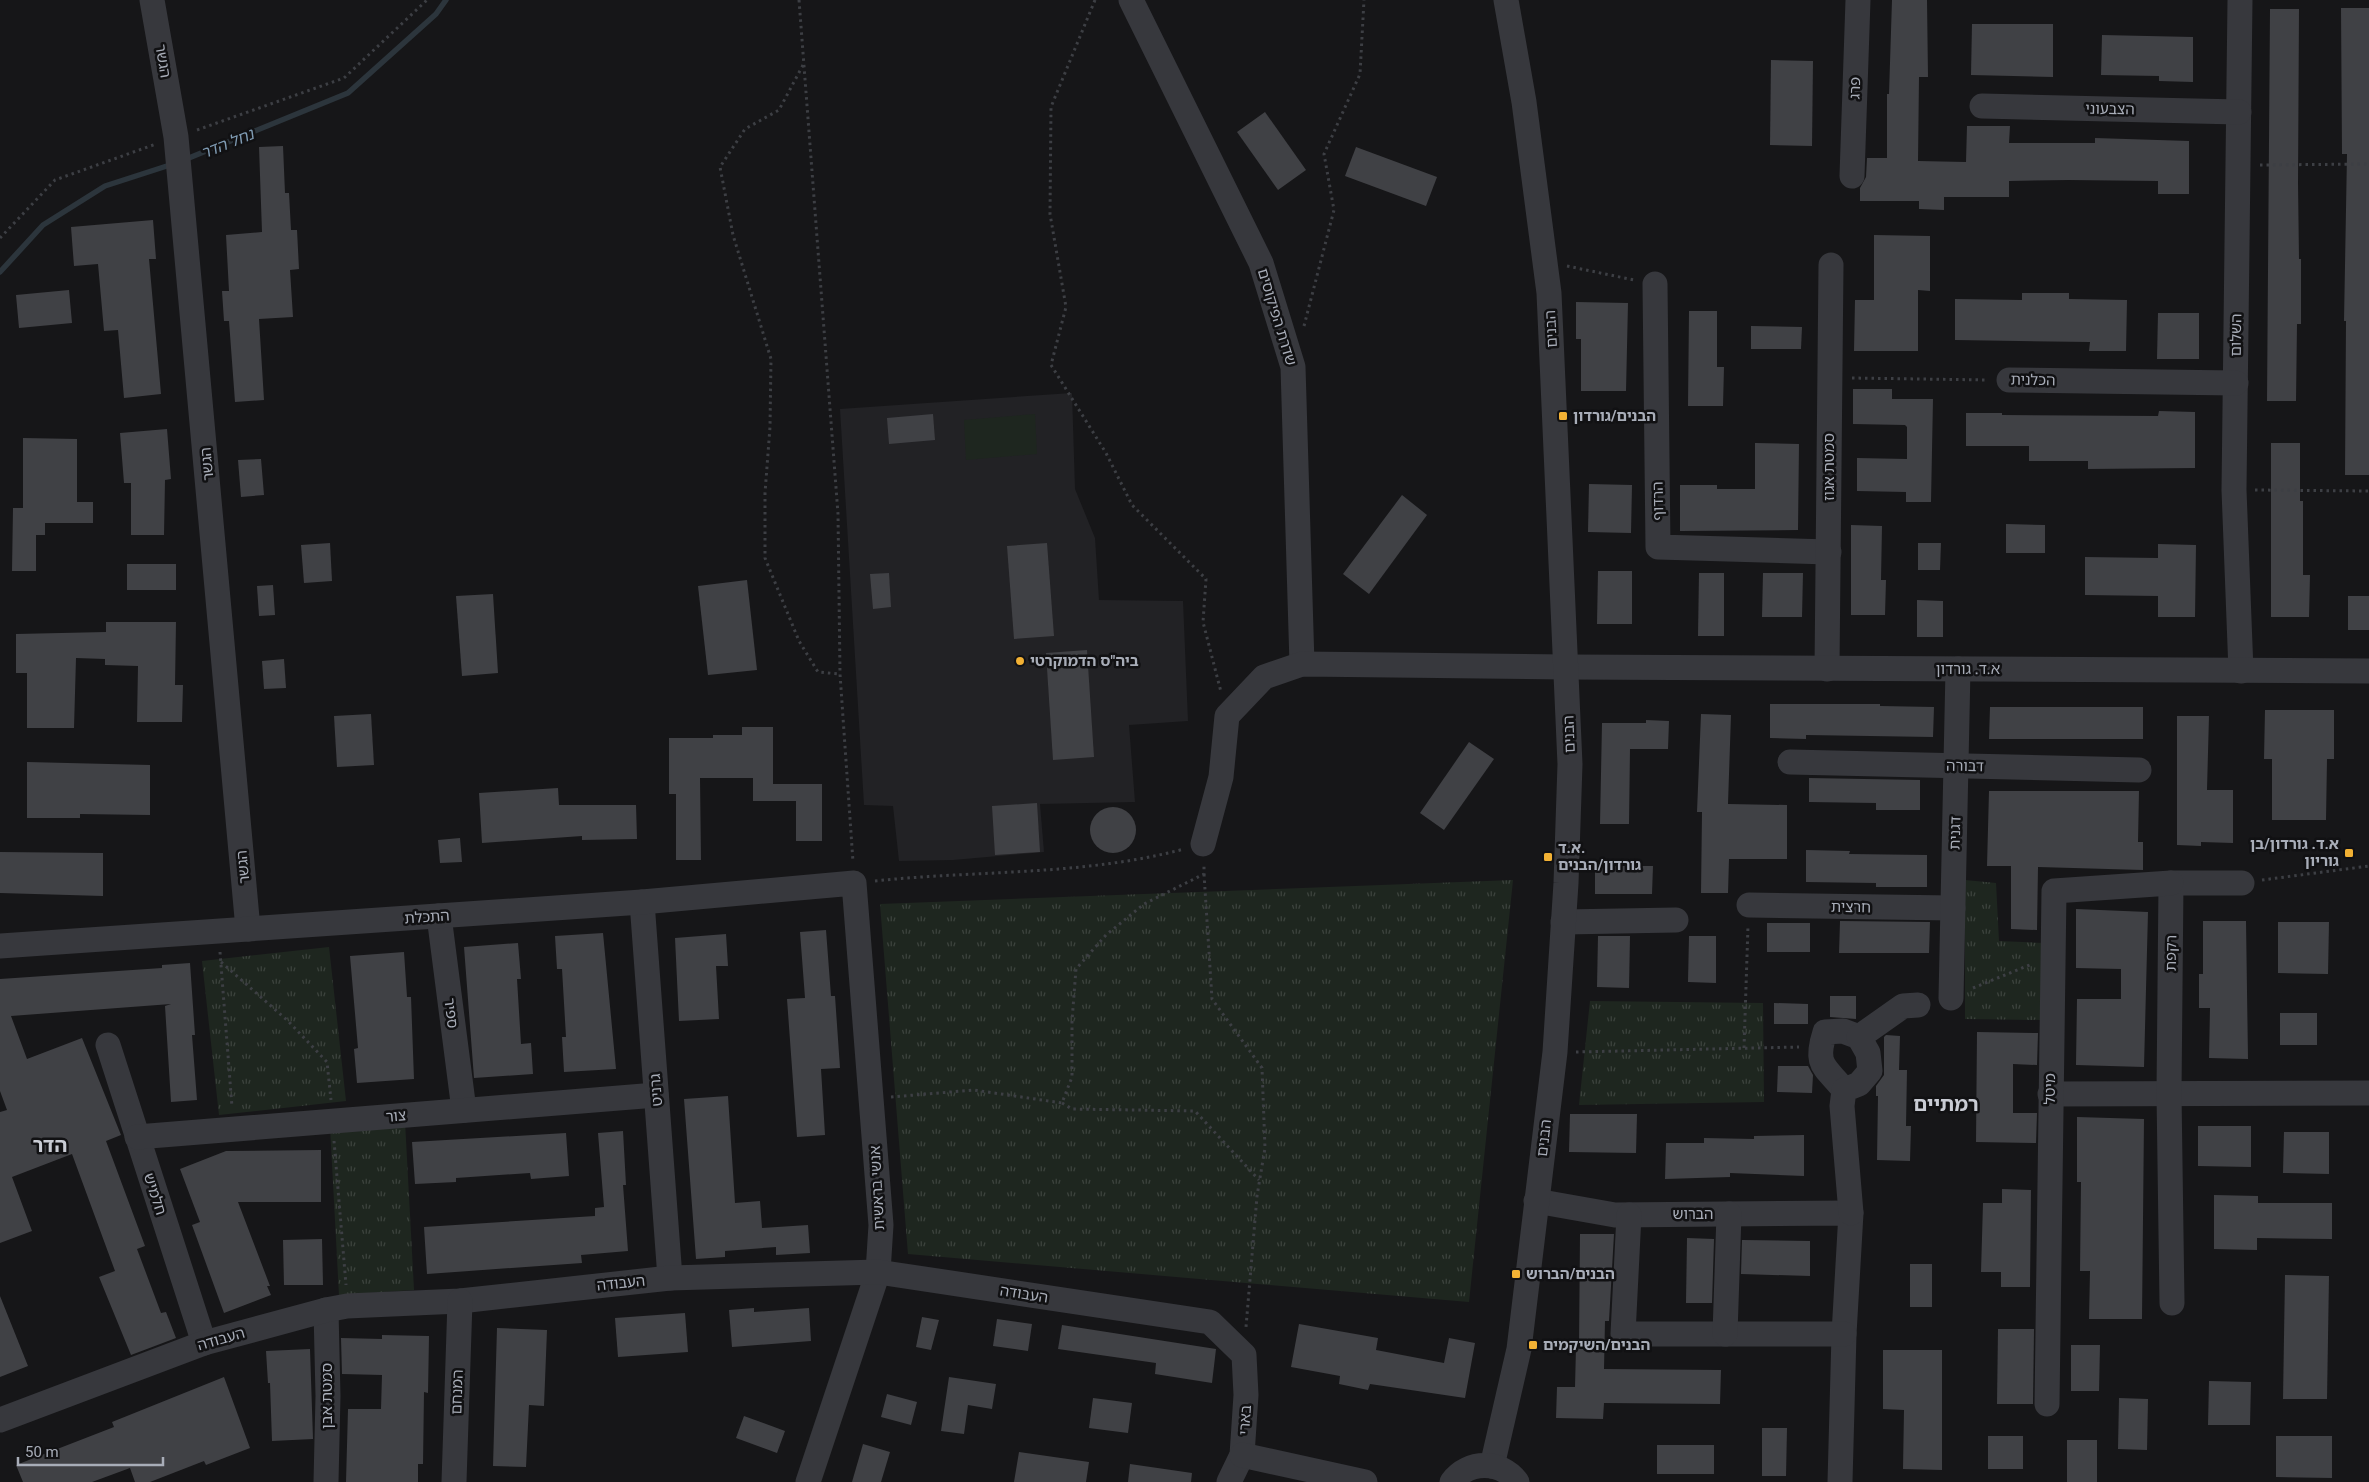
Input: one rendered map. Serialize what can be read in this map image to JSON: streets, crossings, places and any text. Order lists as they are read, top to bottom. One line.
{"streets":{"street":["הגשר","פרג","הצבעוני","שדרת הפיקוסים","הבנים","השלום","הכלנית","סמטת אגוז","הרדוף","א.ד. גורדון","דבורה","דגנית","חרצית","התכלת","רקפת","ספיר","מיטל","גרניט","צור","אנשי בראשית","חלמיש","הברוש","העבודה","המנחם","סמטת אבן","בארי"]},"crossings":[["הגשר","התכלת"],["הצבעוני","השלום"],["שדרת הפיקוסים","א.ד. גורדון"],["הבנים","א.ד. גורדון"],["הבנים","הברוש"],["השלום","הכלנית"],["השלום","א.ד. גורדון"],["הכלנית","סמטת אגוז"],["סמטת אגוז","הרדוף"],["סמטת אגוז","א.ד. גורדון"],["א.ד. גורדון","דגנית"],["דבורה","דגנית"],["דגנית","חרצית"],["התכלת","ספיר"],["התכלת","גרניט"],["התכלת","אנשי בראשית"],["רקפת","מיטל"],["ספיר","צור"],["גרניט","צור"],["גרניט","העבודה"],["צור","חלמיש"],["אנשי בראשית","העבודה"],["חלמיש","העבודה"],["העבודה","המנחם"],["העבודה","סמטת אבן"],["העבודה","בארי"]],"districts":["רמתיים","הדר"],"water":["נחל הדר"],"places":{"transit":["הבנים/גורדון","א.ד. גורדון/בן גוריון","א.ד. גורדון/הבנים","הבנים/הברוש","הבנים/השיקמים"],"other":["ביה\"ס הדמוקרטי"]},"scale_bar":"50 m"}
